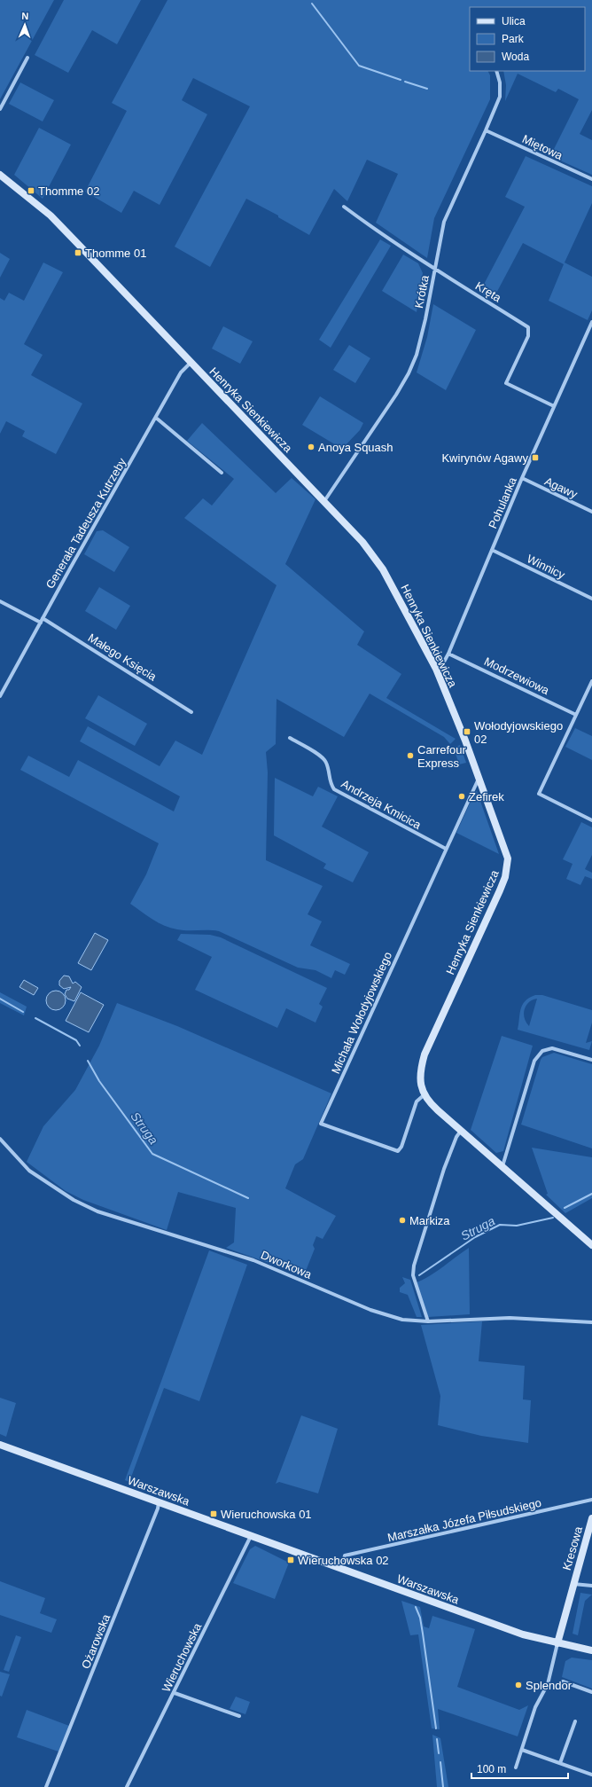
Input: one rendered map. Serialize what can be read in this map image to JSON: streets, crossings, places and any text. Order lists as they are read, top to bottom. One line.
{"streets":{"street":["Miętowa","Krótka","Kręta","Henryka Sienkiewicza","Agawy","Pohulanka","Generała Tadeusza Kutrzeby","Winnicy","Małego Księcia","Modrzewiowa","Andrzeja Kmicica","Michała Wołodyjowskiego","Dworkowa","Warszawska","Marszałka Józefa Piłsudskiego","Kresowa","Ożarowska","Wieruchowska"]},"crossings":[["Miętowa","Krótka"],["Krótka","Kręta"],["Krótka","Henryka Sienkiewicza"],["Kręta","Pohulanka"],["Henryka Sienkiewicza","Pohulanka"],["Henryka Sienkiewicza","Generała Tadeusza Kutrzeby"],["Henryka Sienkiewicza","Michała Wołodyjowskiego"],["Agawy","Pohulanka"],["Pohulanka","Winnicy"],["Pohulanka","Modrzewiowa"],["Generała Tadeusza Kutrzeby","Małego Księcia"],["Andrzeja Kmicica","Michała Wołodyjowskiego"],["Warszawska","Kresowa"],["Warszawska","Ożarowska"],["Warszawska","Wieruchowska"]],"water":["Struga"],"places":{"transit":["Thomme 02","Thomme 01","Kwirynów Agawy","Wołodyjowskiego 02","Wieruchowska 01","Wieruchowska 02"],"other":["Anoya Squash","Carrefour Express","Zefirek","Markiza","Splendor"]},"legend":["Ulica","Park","Woda"],"scale_bar":"100 m","north":"top"}
